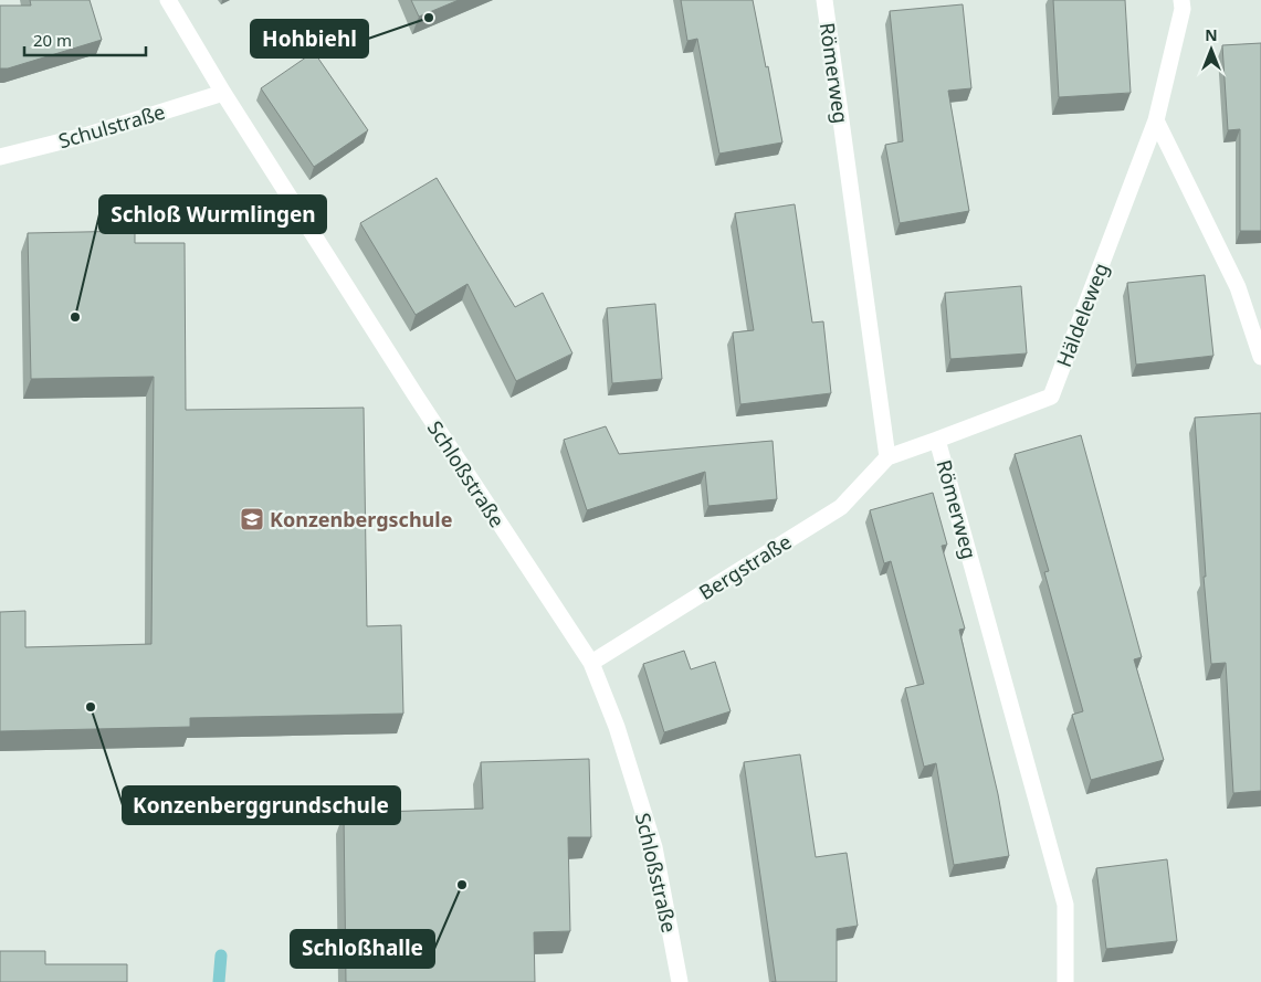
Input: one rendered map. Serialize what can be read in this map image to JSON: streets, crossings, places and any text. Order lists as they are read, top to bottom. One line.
{"streets":{"street":["Römerweg","Schulstraße","Häldeleweg","Schloßstraße","Bergstraße"]},"crossings":[["Römerweg","Häldeleweg"],["Römerweg","Bergstraße"],["Schulstraße","Schloßstraße"],["Schloßstraße","Bergstraße"]],"places":{"other":["Hohbiehl","Schloß Wurmlingen","Konzenberggrundschule","Schloßhalle"],"school or university":["Konzenbergschule"]},"scale_bar":"20 m","north":"top"}
